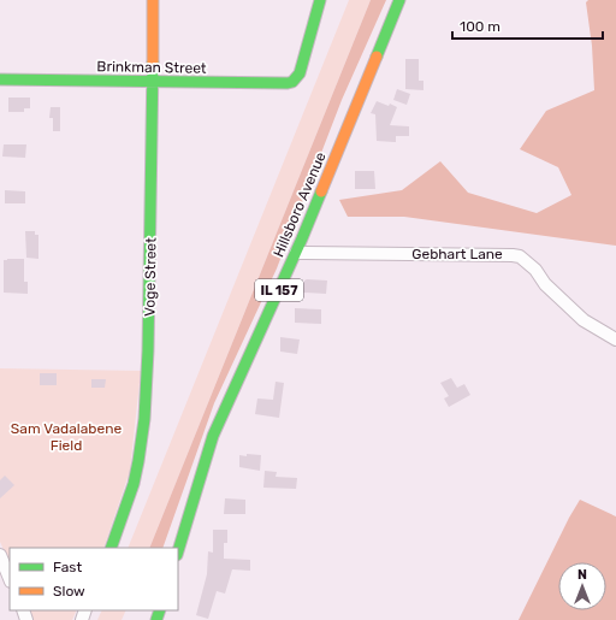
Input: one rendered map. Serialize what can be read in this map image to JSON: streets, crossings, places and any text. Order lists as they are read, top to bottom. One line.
{"streets":{"street":["Brinkman Street","Hillsboro Avenue","Gebhart Lane","Voge Street","IL 157"]},"crossings":[["Brinkman Street","Voge Street"],["Hillsboro Avenue","Gebhart Lane"]],"parks":["Sam Vadalabene Field"],"legend":["Fast","Slow"],"scale_bar":"100 m","north":"top"}
